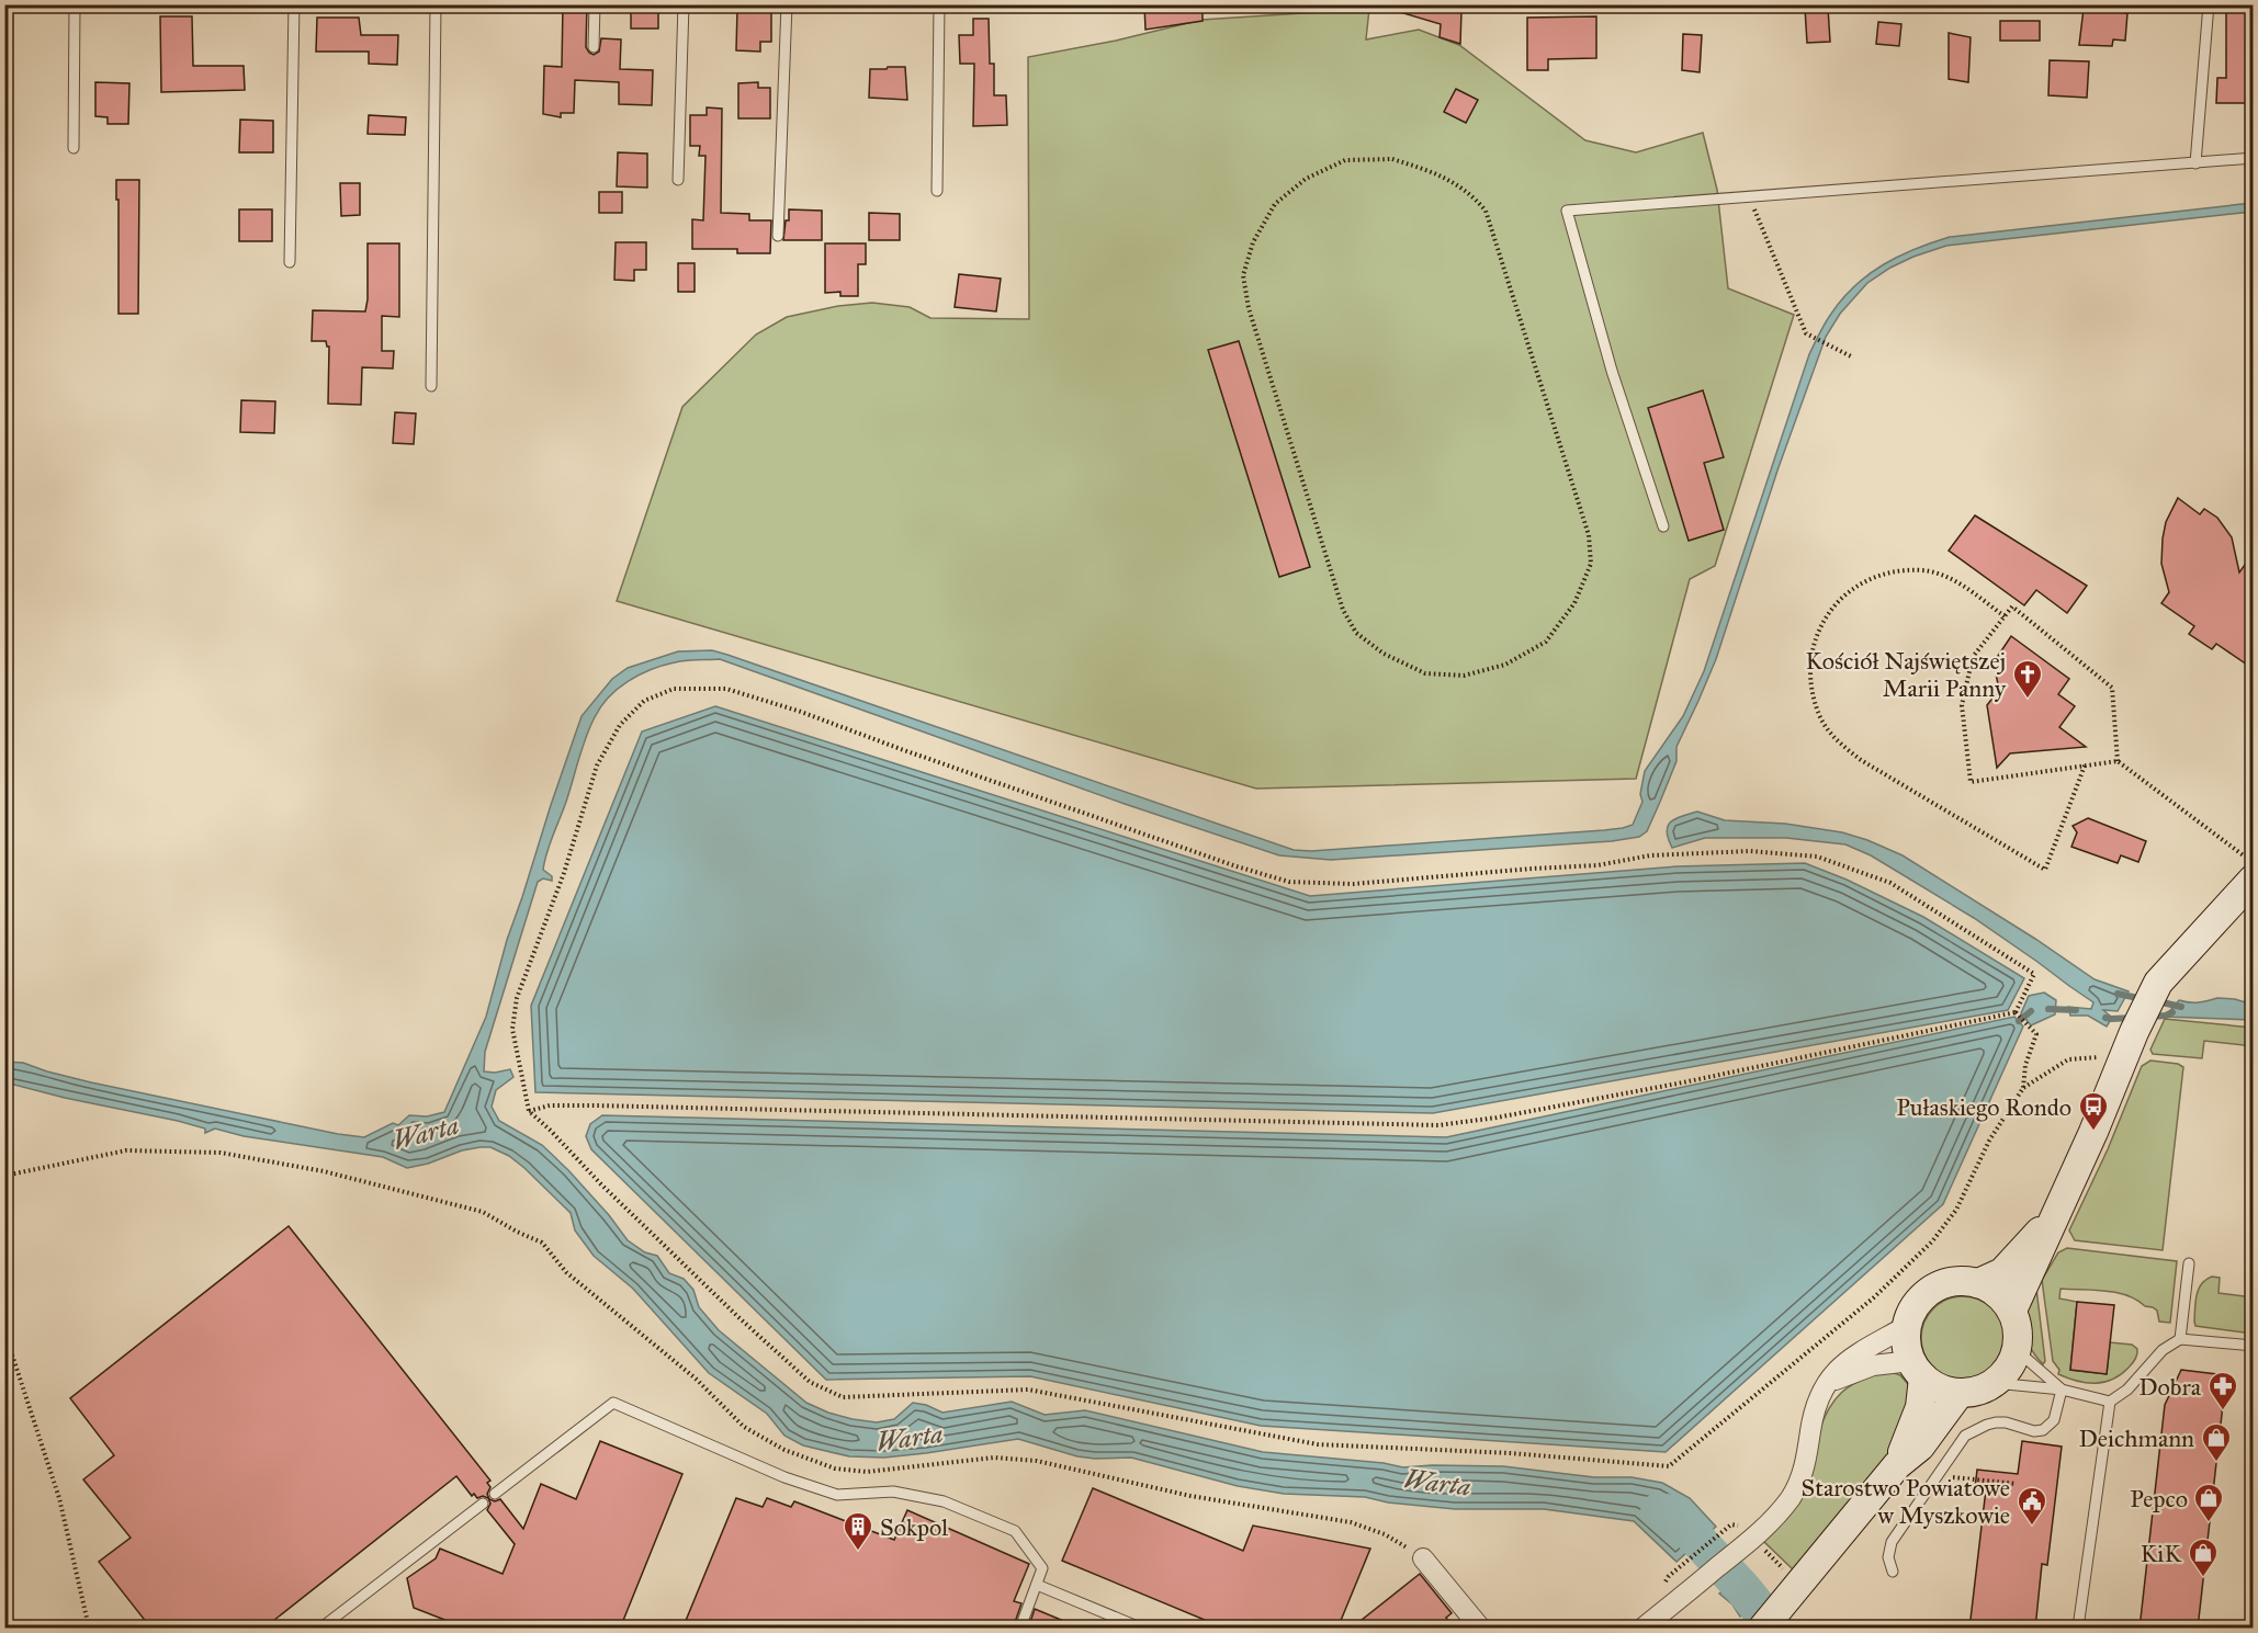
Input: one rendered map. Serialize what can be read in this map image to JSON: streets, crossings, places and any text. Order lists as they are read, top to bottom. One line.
{"water":["Warta"],"places":{"church":["Kościół Najświętszej Marii Panny"],"bus stop":["Pułaskiego Rondo"],"pharmacy":["Dobra"],"shop":["Deichmann","Pepco","KiK"],"public building":["Starostwo Powiatowe w Myszkowie"],"building":["Sokpol"]}}
